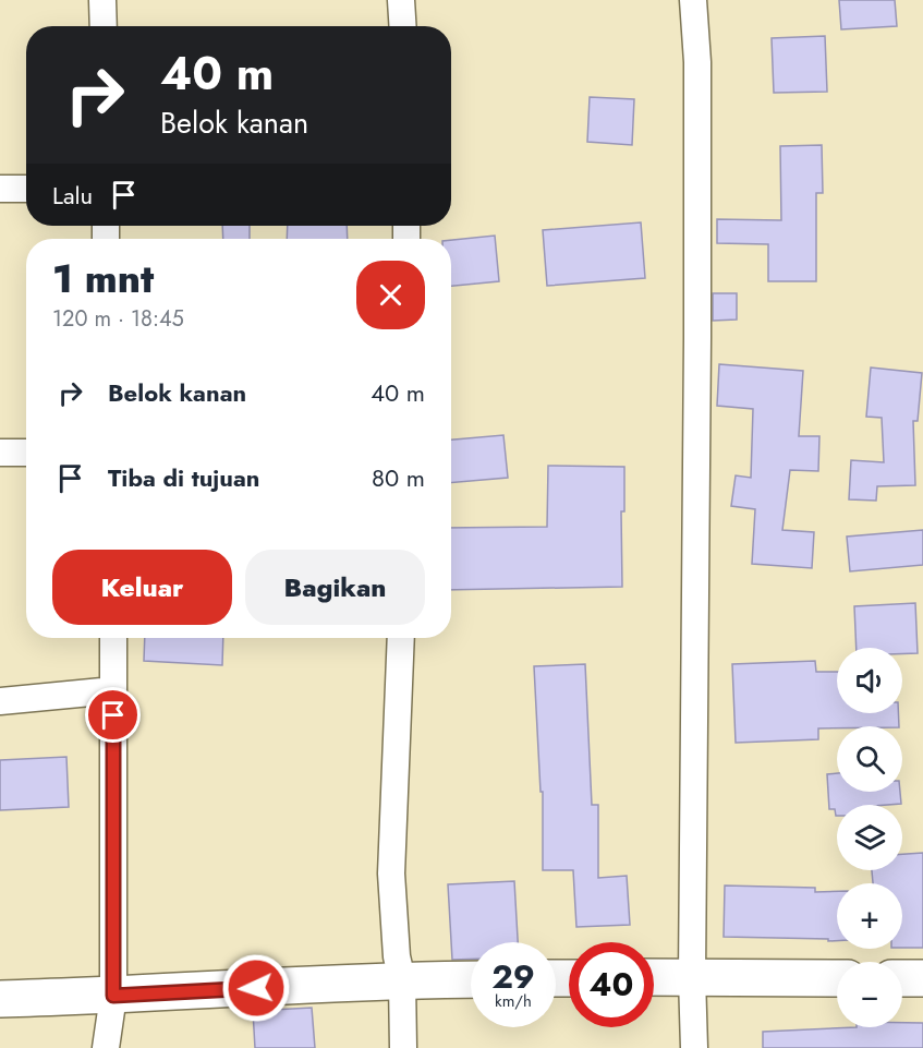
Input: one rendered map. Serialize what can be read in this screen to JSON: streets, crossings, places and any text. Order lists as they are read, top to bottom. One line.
{"page":{"turn":["40 m","Belok kanan"],"then":"Lalu","heading":["1 mnt","120 m · 18:45"],"list":[{"name":"Belok kanan","value":"40 m"},{"name":"Tiba di tujuan","value":"80 m"}],"buttons":["Keluar","Bagikan"],"map_buttons":["+","−"],"speed":"29 km/h","limit":"40"}}
